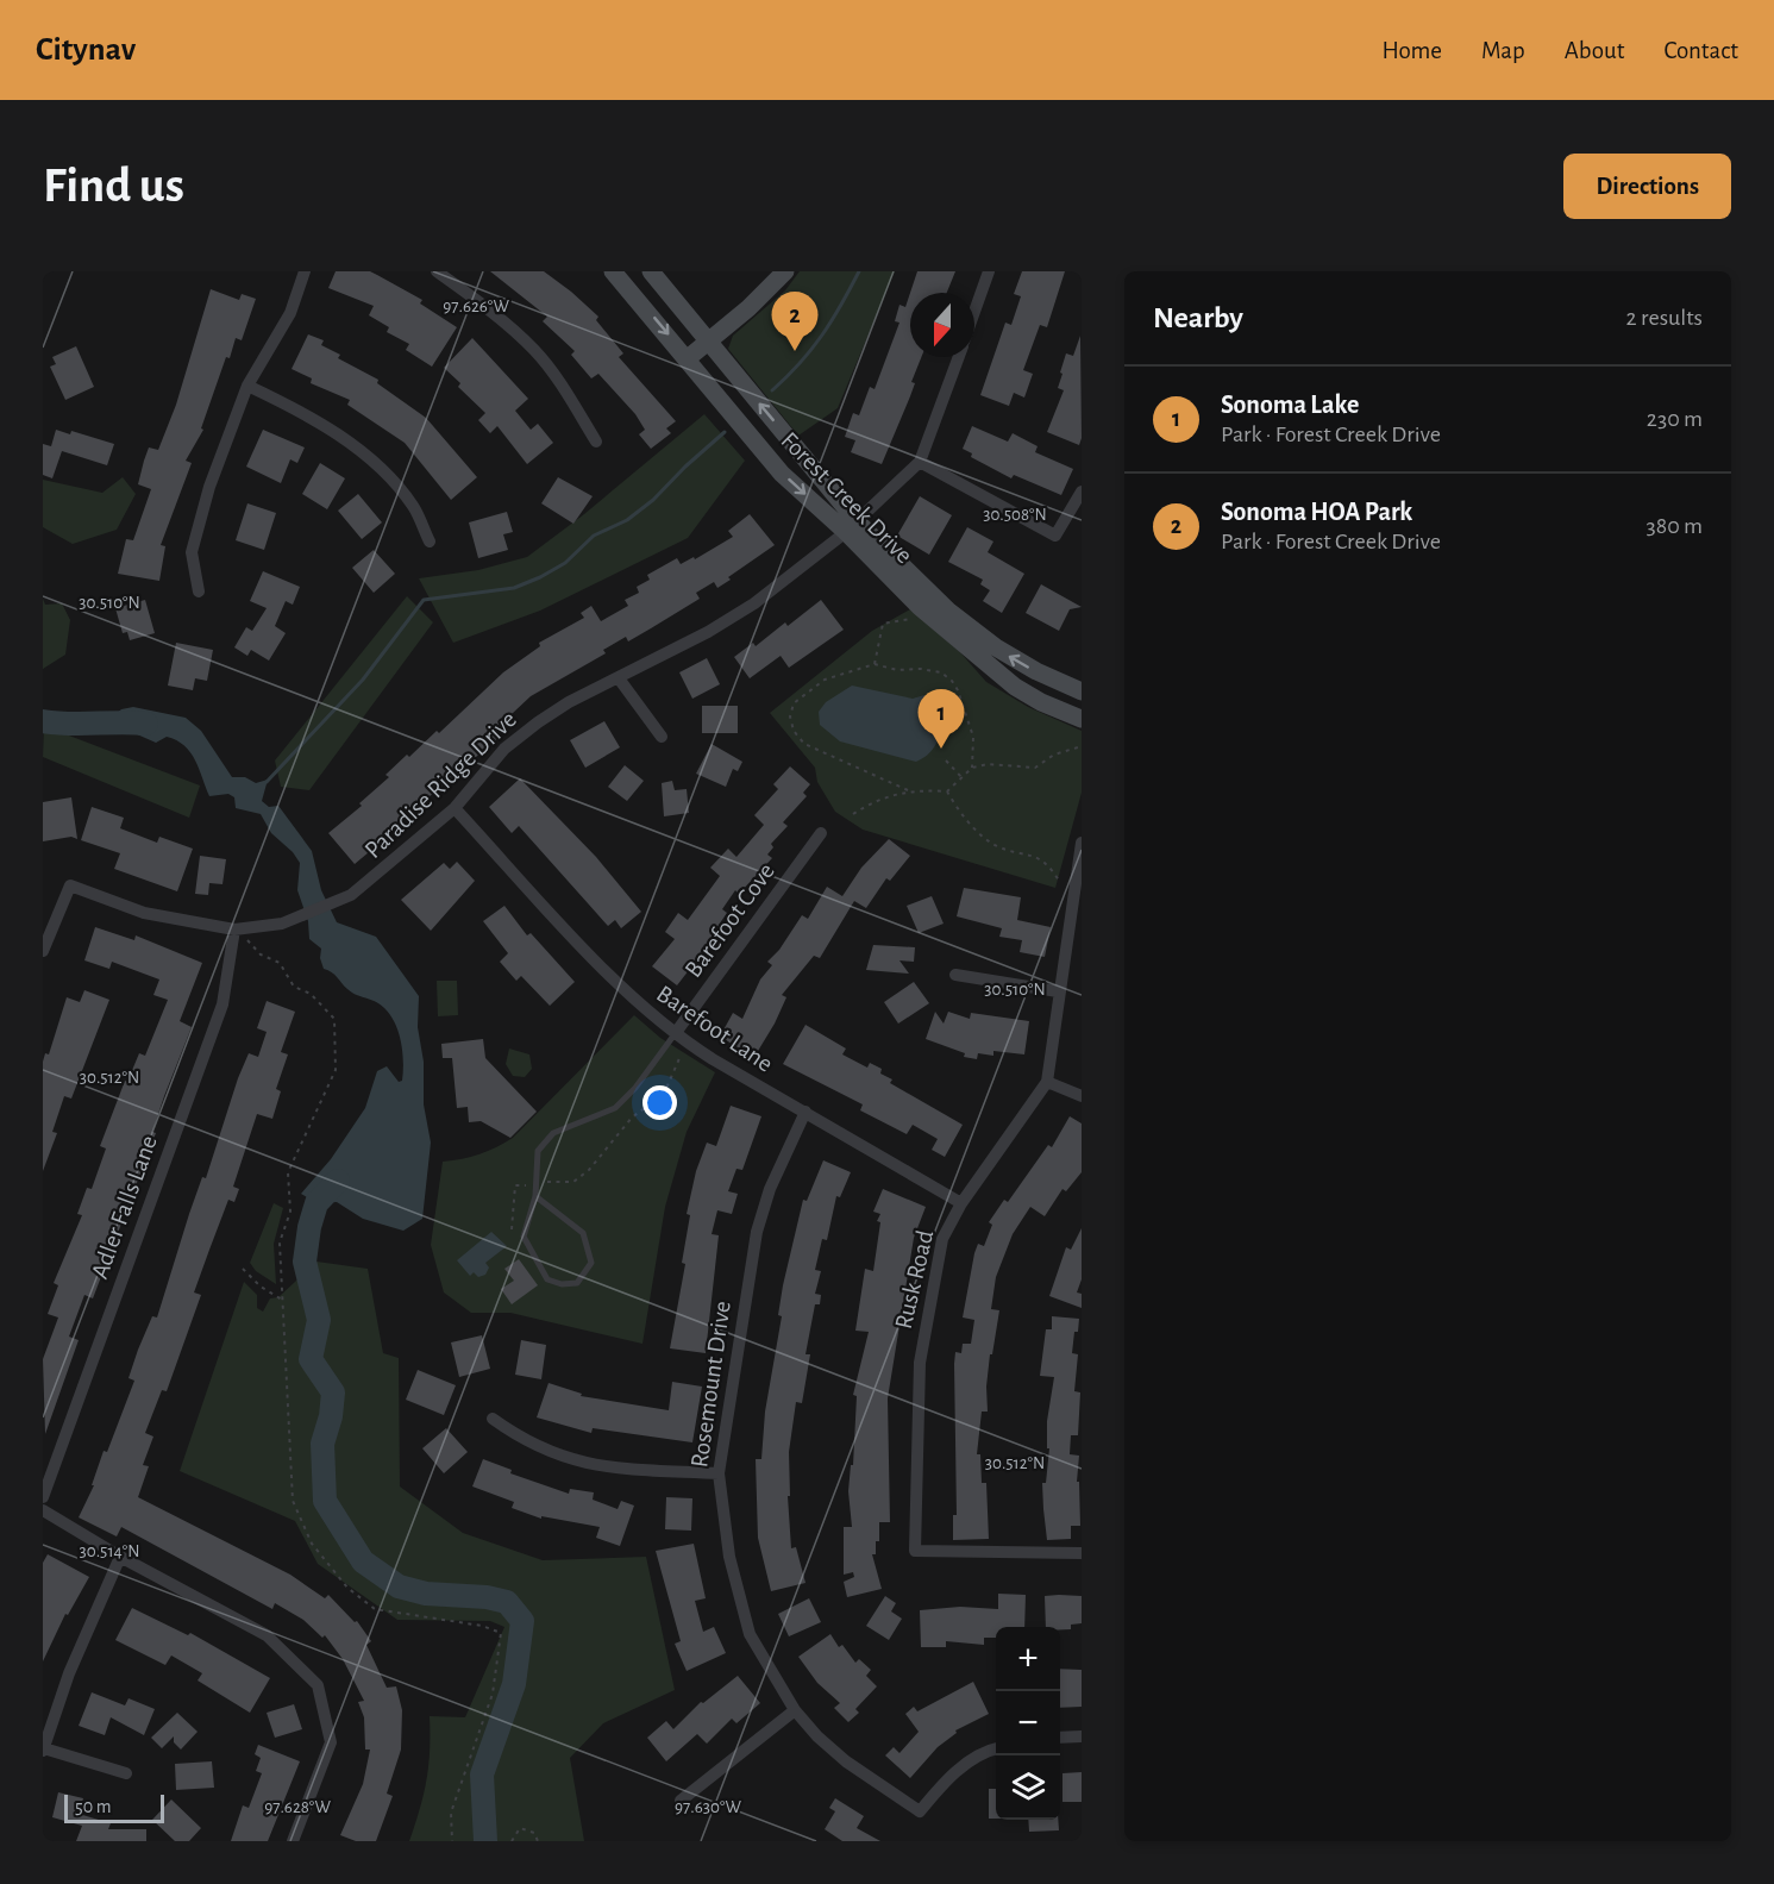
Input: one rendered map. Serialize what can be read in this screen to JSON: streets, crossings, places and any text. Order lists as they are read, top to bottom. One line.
{"streets":{"street":["Forest Creek Drive","Paradise Ridge Drive","Barefoot Cove","Barefoot Lane","Adler Falls Lane","Rusk Road","Rosemount Drive"]},"crossings":[["Forest Creek Drive","Paradise Ridge Drive"],["Paradise Ridge Drive","Barefoot Lane"],["Paradise Ridge Drive","Adler Falls Lane"],["Barefoot Cove","Barefoot Lane"],["Barefoot Lane","Rusk Road"],["Barefoot Lane","Rosemount Drive"]],"scale_bar":"50 m","north":"bottom","page":{"header":"Citynav","nav":["Home","Map","About","Contact"],"buttons":"Directions","title":"Find us","heading":["Nearby","2 results"],"pins":["2","1"],"list":[{"mark":"1","name":"Sonoma Lake","note":"Park · Forest Creek Drive","value":"230 m"},{"mark":"2","name":"Sonoma HOA Park","note":"Park · Forest Creek Drive","value":"380 m"}],"map_buttons":["+","−"],"scale":"50 m"},"coordinates":["97.626°W","30.508°N","30.510°N","30.512°N","30.514°N","97.628°W","97.630°W"]}
